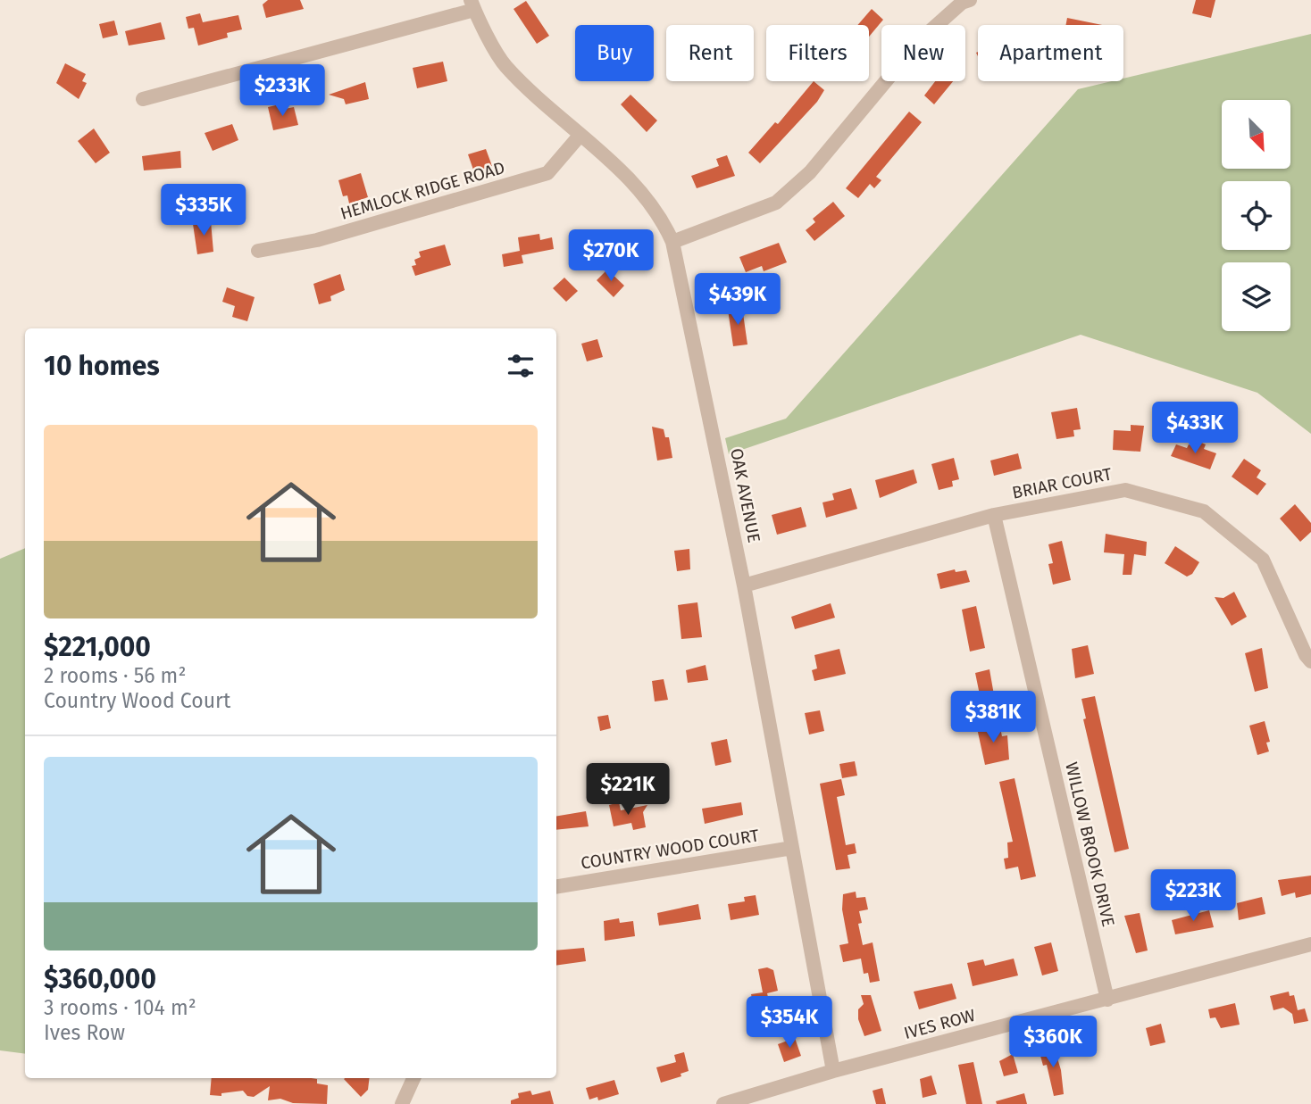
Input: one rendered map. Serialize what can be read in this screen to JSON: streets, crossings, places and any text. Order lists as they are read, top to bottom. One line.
{"streets":{"street":["HEMLOCK RIDGE ROAD","BRIAR COURT","OAK AVENUE","WILLOW BROOK DRIVE","COUNTRY WOOD COURT","IVES ROW"]},"crossings":[["HEMLOCK RIDGE ROAD","OAK AVENUE"],["BRIAR COURT","OAK AVENUE"],["BRIAR COURT","WILLOW BROOK DRIVE"],["OAK AVENUE","COUNTRY WOOD COURT"],["OAK AVENUE","IVES ROW"],["WILLOW BROOK DRIVE","IVES ROW"]],"north":"bottom right","page":{"chip":["Buy","Rent","Filters","New","Apartment"],"price":["$233K","$335K","$270K","$439K","$433K","$381K","$221K","$223K","$354K","$360K"],"heading":"10 homes","list":[{"name":"$221,000","note":"2 rooms · 56 m² · Country Wood Court"},{"name":"$360,000","note":"3 rooms · 104 m² · Ives Row"}]}}
